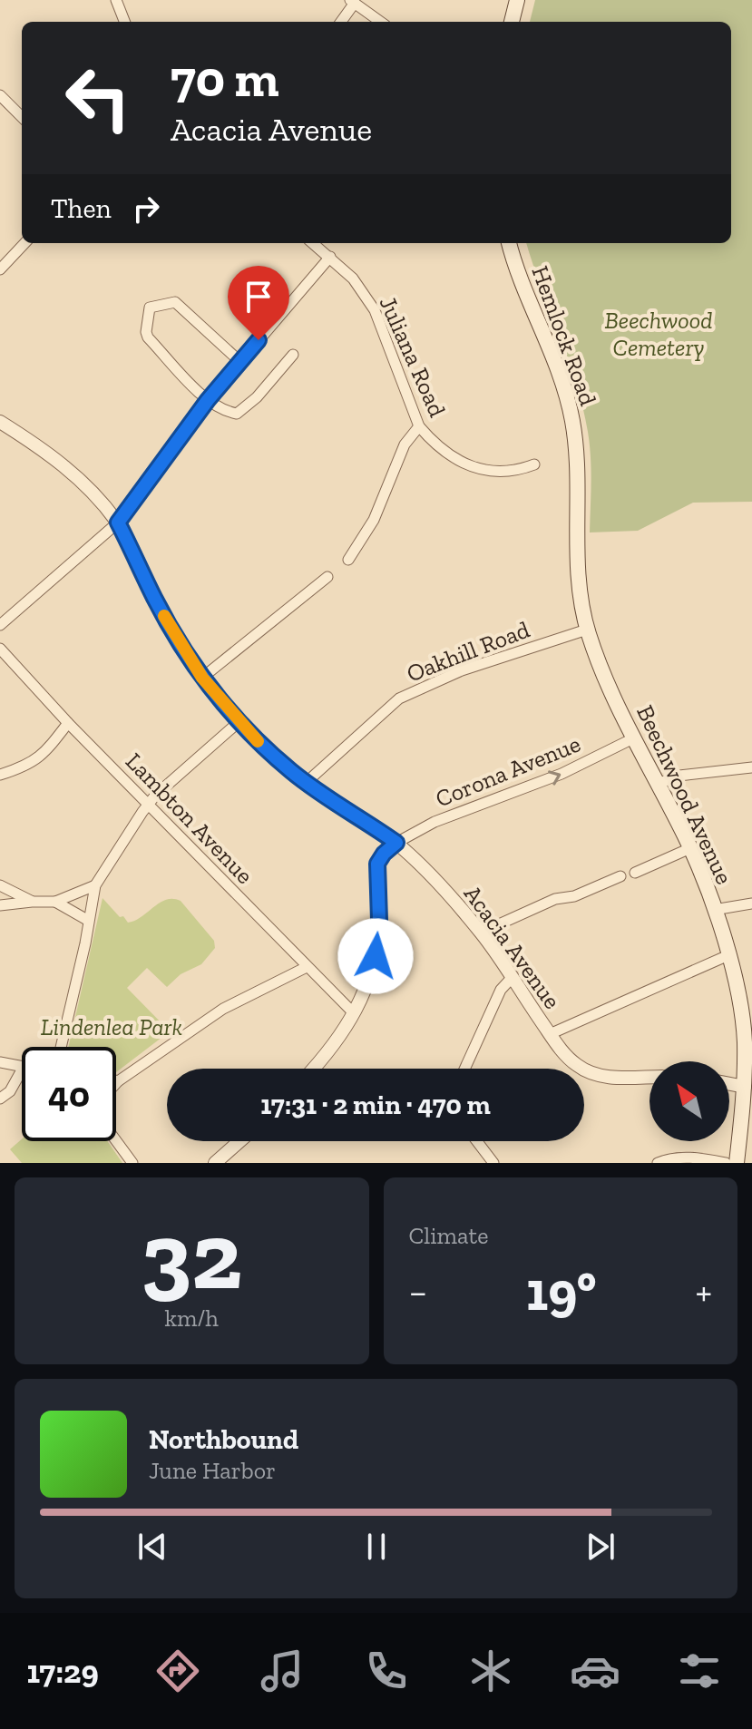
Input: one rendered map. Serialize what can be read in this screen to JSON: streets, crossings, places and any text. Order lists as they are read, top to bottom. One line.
{"streets":{"main road":["Hemlock Road","Beechwood Avenue"],"street":["Juliana Road","Oakhill Road","Corona Avenue","Lambton Avenue","Acacia Avenue"]},"crossings":[["Hemlock Road","Beechwood Avenue"],["Oakhill Road","Beechwood Avenue"],["Oakhill Road","Acacia Avenue"],["Corona Avenue","Beechwood Avenue"],["Corona Avenue","Acacia Avenue"]],"one_way":["Corona Avenue"],"parks":["Beechwood Cemetery","Lindenlea Park"],"north":"top left","page":{"turn":["70 m","Acacia Avenue"],"then":"Then","limit":"40","trip":"17:31 · 2 min · 470 m","tile":[["32","km/h"],"Climate"],"heat":["−","19°","+"],"song":["Northbound","June Harbor"],"tabs":"17:29"}}
